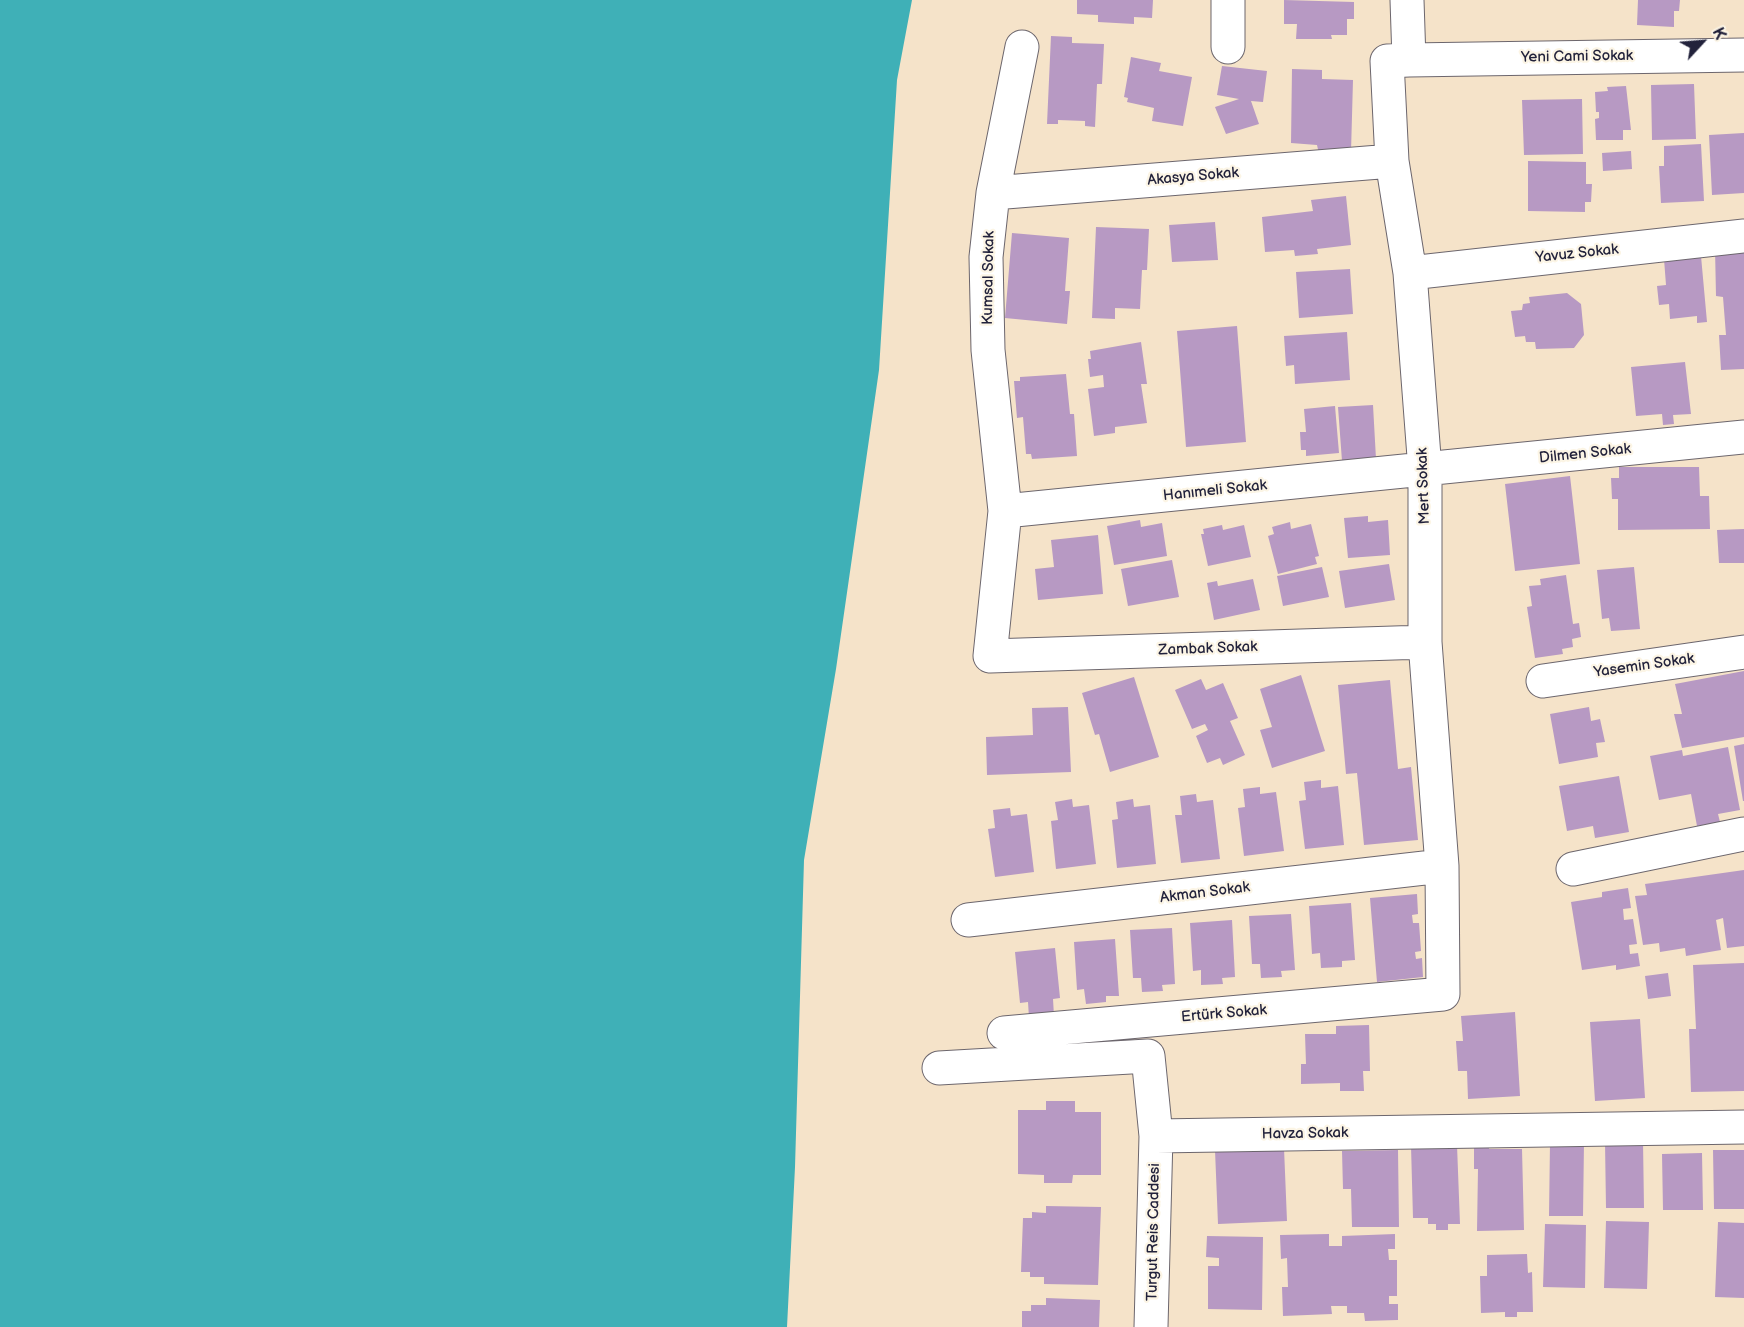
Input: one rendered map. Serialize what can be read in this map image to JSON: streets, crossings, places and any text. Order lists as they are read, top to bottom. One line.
{"streets":{"street":["Yeni Cami Sokak","Akasya Sokak","Yavuz Sokak","Kumsal Sokak","Dilmen Sokak","Mert Sokak","Hanımeli Sokak","Zambak Sokak","Yasemin Sokak","Akman Sokak","Ertürk Sokak","Havza Sokak","Turgut Reis Caddesi"]},"crossings":[["Yeni Cami Sokak","Mert Sokak"],["Akasya Sokak","Kumsal Sokak"],["Akasya Sokak","Mert Sokak"],["Yavuz Sokak","Mert Sokak"],["Kumsal Sokak","Hanımeli Sokak"],["Kumsal Sokak","Zambak Sokak"],["Dilmen Sokak","Mert Sokak"],["Dilmen Sokak","Hanımeli Sokak"],["Mert Sokak","Hanımeli Sokak"],["Mert Sokak","Zambak Sokak"],["Mert Sokak","Akman Sokak"],["Mert Sokak","Ertürk Sokak"],["Havza Sokak","Turgut Reis Caddesi"]],"north":"top right"}
